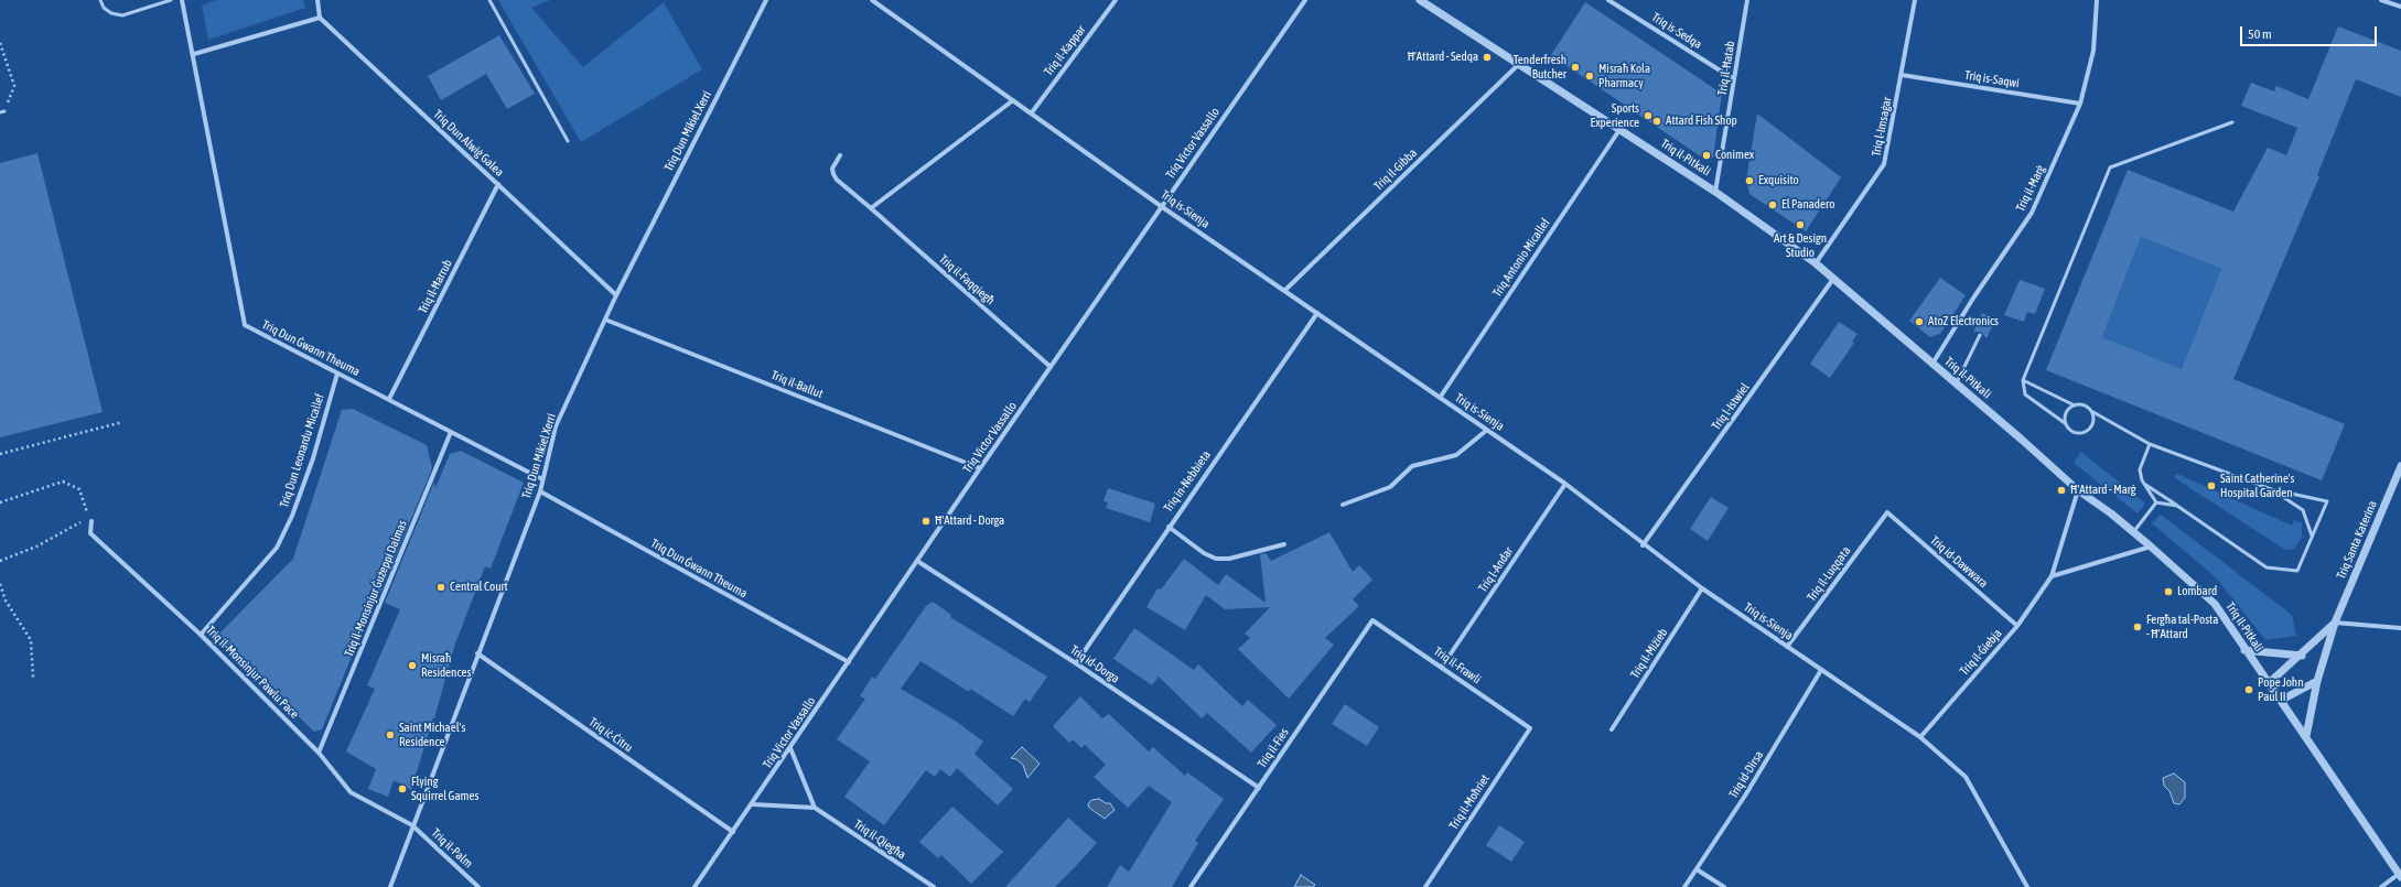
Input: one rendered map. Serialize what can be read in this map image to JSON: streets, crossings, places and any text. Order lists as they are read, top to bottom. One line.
{"streets":{"street":["Triq is-Sedqa","Triq il-Kappar","Triq il-Ħatab","Triq is-Saqwi","Triq l-Imsaġar","Triq Dun Mikiel Xerri","Triq Dun Alwiġ Galea","Triq Victor Vassallo","Triq il-Pitkali","Triq il-Gibba","Triq il-Marġ","Triq is-Sienja","Triq Antonio Micallef","Triq il-Faqqiegħ","Triq il-Ħarrub","Triq Dun Ġwann Theuma","Triq il-Ballut","Triq l-Istwiel","Triq Dun Leonardu Micallef","Triq in-Nebbieta","Triq Santa Katerina","Triq id-Dawwara","Triq l-Andar","Triq il-Luqqata","Triq il-Monsinjur Ġużeppi Dalmas","Triq il-Ġiebja","Triq il-Miżieb","Triq id-Dorga","Triq il-Frawli","Triq il-Monsinjur Pawlu Pace","Triq iċ-Ċitru","Triq il-Fies","Triq id-Dirsa","Triq il-Moħriet","Triq il-Qiegħa","Triq il-Palm"]},"crossings":[["Triq is-Sedqa","Triq il-Ħatab"],["Triq il-Kappar","Triq is-Sienja"],["Triq il-Ħatab","Triq il-Pitkali"],["Triq is-Saqwi","Triq l-Imsaġar"],["Triq is-Saqwi","Triq il-Marġ"],["Triq l-Imsaġar","Triq il-Pitkali"],["Triq Dun Mikiel Xerri","Triq Dun Alwiġ Galea"],["Triq Dun Mikiel Xerri","Triq Dun Ġwann Theuma"],["Triq Dun Mikiel Xerri","Triq il-Ballut"],["Triq Dun Mikiel Xerri","Triq il-Monsinjur Pawlu Pace"],["Triq Dun Mikiel Xerri","Triq iċ-Ċitru"],["Triq Dun Mikiel Xerri","Triq il-Palm"],["Triq Dun Alwiġ Galea","Triq il-Ħarrub"],["Triq Victor Vassallo","Triq is-Sienja"],["Triq Victor Vassallo","Triq il-Faqqiegħ"],["Triq Victor Vassallo","Triq Dun Ġwann Theuma"],["Triq Victor Vassallo","Triq il-Ballut"],["Triq Victor Vassallo","Triq id-Dorga"],["Triq Victor Vassallo","Triq iċ-Ċitru"],["Triq il-Pitkali","Triq il-Gibba"],["Triq il-Pitkali","Triq il-Marġ"],["Triq il-Pitkali","Triq Antonio Micallef"],["Triq il-Pitkali","Triq l-Istwiel"],["Triq il-Pitkali","Triq Santa Katerina"],["Triq il-Pitkali","Triq il-Ġiebja"],["Triq il-Gibba","Triq is-Sienja"],["Triq is-Sienja","Triq Antonio Micallef"],["Triq is-Sienja","Triq l-Istwiel"],["Triq is-Sienja","Triq in-Nebbieta"],["Triq is-Sienja","Triq l-Andar"],["Triq is-Sienja","Triq il-Luqqata"],["Triq is-Sienja","Triq il-Ġiebja"],["Triq is-Sienja","Triq il-Miżieb"],["Triq is-Sienja","Triq id-Dirsa"],["Triq il-Ħarrub","Triq Dun Ġwann Theuma"],["Triq Dun Ġwann Theuma","Triq Dun Leonardu Micallef"],["Triq Dun Ġwann Theuma","Triq il-Monsinjur Ġużeppi Dalmas"],["Triq Dun Leonardu Micallef","Triq il-Monsinjur Pawlu Pace"],["Triq in-Nebbieta","Triq id-Dorga"],["Triq id-Dawwara","Triq il-Luqqata"],["Triq id-Dawwara","Triq il-Ġiebja"],["Triq l-Andar","Triq il-Frawli"],["Triq il-Monsinjur Ġużeppi Dalmas","Triq il-Monsinjur Pawlu Pace"],["Triq id-Dorga","Triq il-Fies"],["Triq il-Frawli","Triq il-Fies"],["Triq il-Frawli","Triq il-Moħriet"],["Triq il-Monsinjur Pawlu Pace","Triq il-Palm"]],"places":["Ħ'Attard - Sedqa","Tenderfresh Butcher","Misraħ Kola Pharmacy","Sports Experience","Attard Fish Shop","Conimex","Exquisito","El Panadero","Art & Design Studio","AtoZ Electronics","Saint Catherine's Hospital Garden","Ħ'Attard - Marġ","Ħ'Attard - Dorga","Central Court","Lombard","Fergħa tal-Posta - Ħ'Attard","Misraħ Residences","Pope John Paul II","Saint Michael's Residence","Flying Squirrel Games"],"scale_bar":"50 m"}
